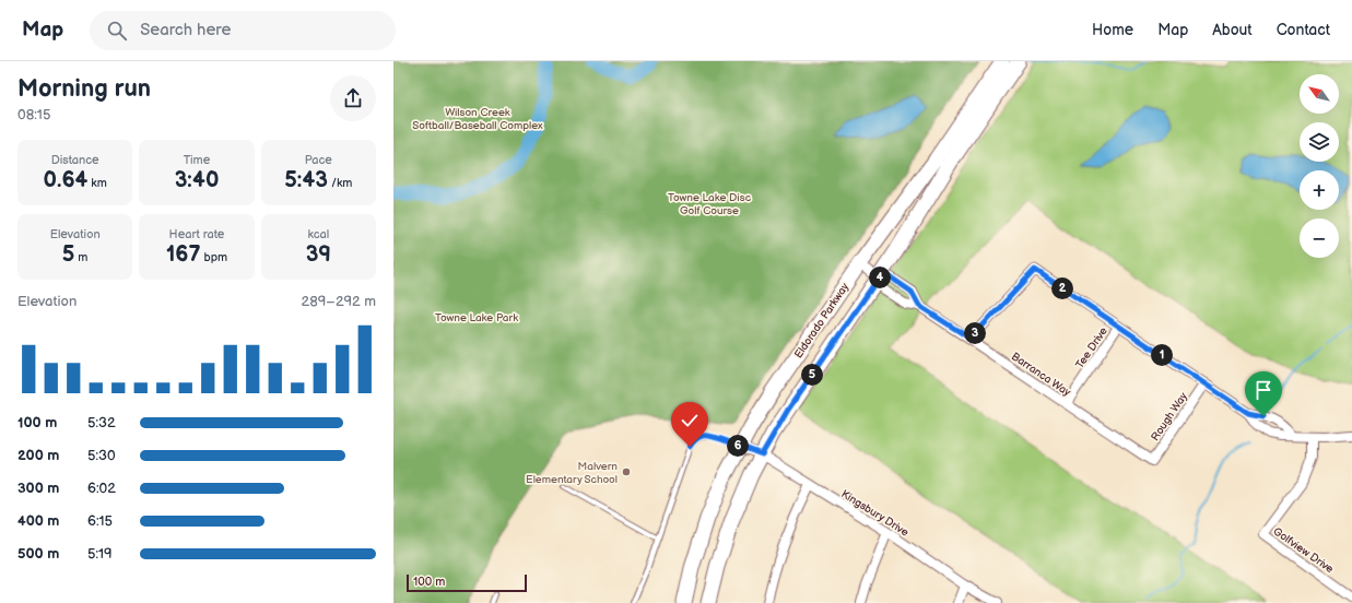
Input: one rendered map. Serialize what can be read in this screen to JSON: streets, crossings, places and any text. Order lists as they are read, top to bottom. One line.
{"streets":{"main road":["Eldorado Parkway"],"street":["Tee Drive","Barranca Way","Rough Way","Kingsbury Drive","Golfview Drive"]},"crossings":[["Eldorado Parkway","Barranca Way"],["Eldorado Parkway","Kingsbury Drive"],["Tee Drive","Barranca Way"],["Barranca Way","Rough Way"]],"parks":["Wilson Creek Softball/Baseball Complex","Towne Lake Disc Golf Course","Towne Lake Park"],"places":["Malvern Elementary School"],"scale_bar":"100 m","north":"top left","page":{"header":"Map","search":"Search here","nav":["Home","Map","About","Contact"],"heading":["Morning run","08:15"],"map_buttons":["+","−"],"stats":[["Distance","0.64 km"],["Time","3:40"],["Pace","5:43 /km"],["Elevation","5 m"],["Heart rate","167 bpm"],["kcal","39"]],"pins":["4","2","3","1","5","6"],"chart":["Elevation","289–292 m"],"list":[{"name":"100 m","note":"5:32"},{"name":"200 m","note":"5:30"},{"name":"300 m","note":"6:02"},{"name":"400 m","note":"6:15"},{"name":"500 m","note":"5:19"}],"scale":"100 m"}}
